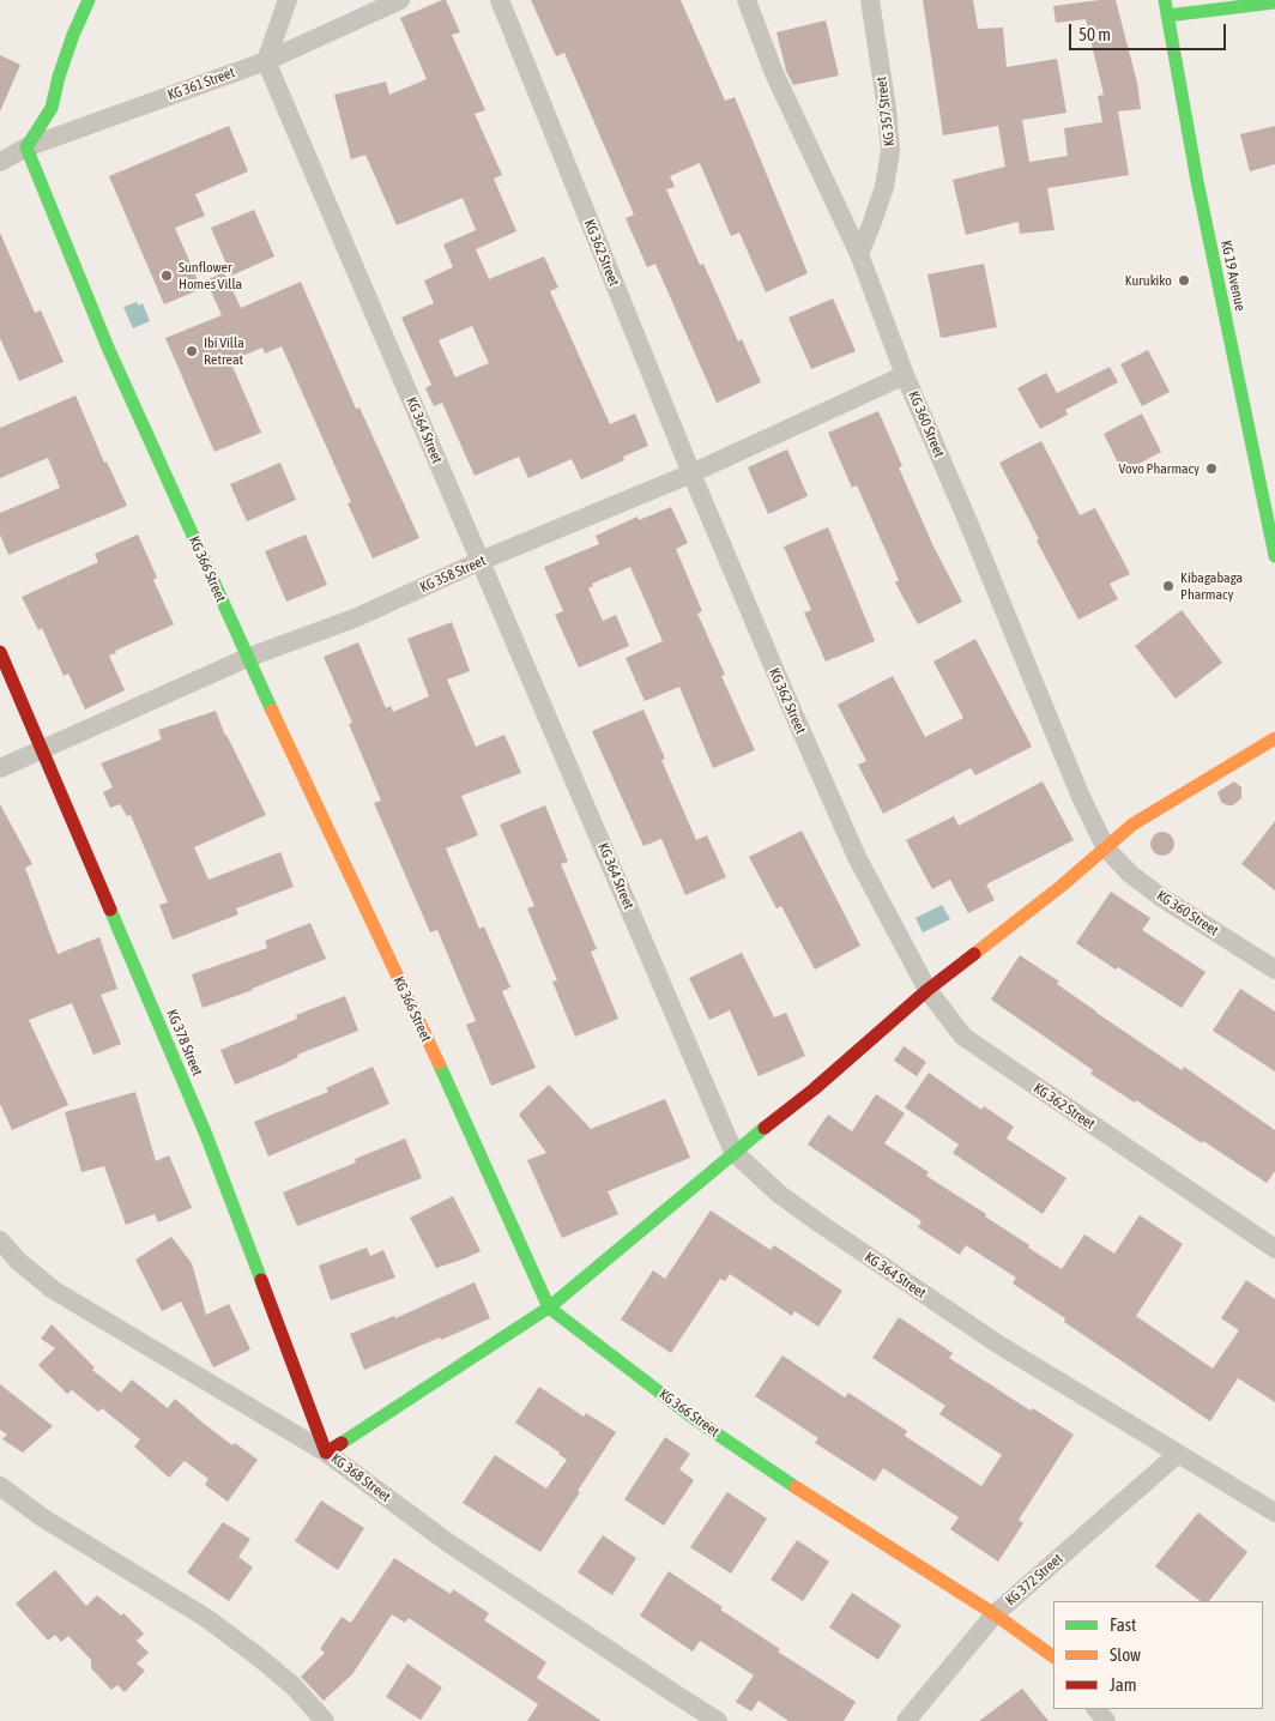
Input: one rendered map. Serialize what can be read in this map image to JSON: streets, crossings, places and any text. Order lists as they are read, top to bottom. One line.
{"streets":{"street":["KG 361 Street","KG 357 Street","KG 362 Street","KG 19 Avenue","KG 360 Street","KG 364 Street","KG 366 Street","KG 358 Street","KG 378 Street","KG 368 Street","KG 372 Street"]},"crossings":[["KG 361 Street","KG 364 Street"],["KG 361 Street","KG 366 Street"],["KG 357 Street","KG 360 Street"],["KG 362 Street","KG 358 Street"],["KG 360 Street","KG 358 Street"],["KG 364 Street","KG 358 Street"],["KG 364 Street","KG 372 Street"],["KG 366 Street","KG 358 Street"],["KG 366 Street","KG 372 Street"],["KG 358 Street","KG 378 Street"],["KG 378 Street","KG 368 Street"]],"places":["Sunflower Homes Villa","Kurukiko","Ibi Villa Retreat","Vovo Pharmacy","Kibagabaga Pharmacy"],"legend":["Fast","Slow","Jam"],"scale_bar":"50 m"}
